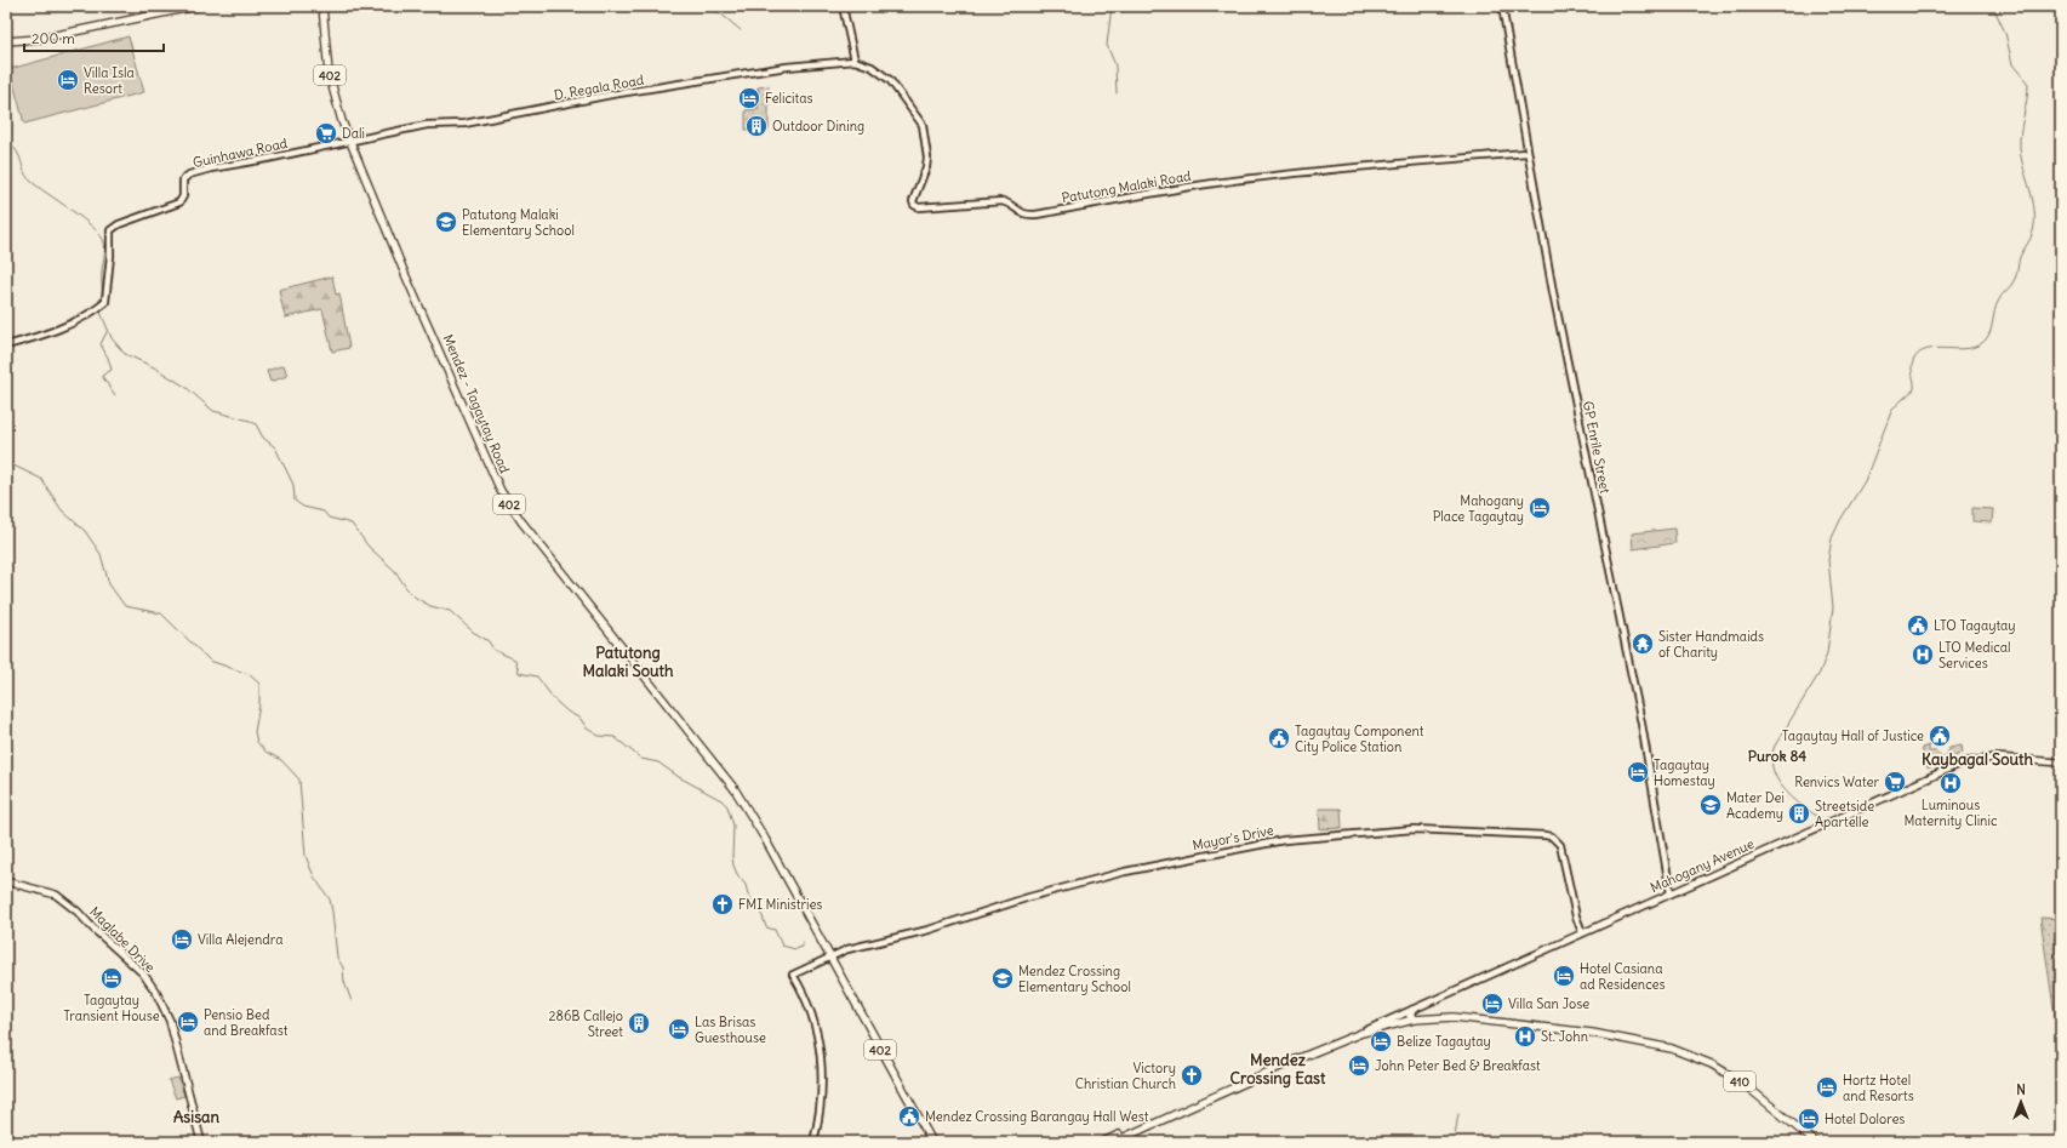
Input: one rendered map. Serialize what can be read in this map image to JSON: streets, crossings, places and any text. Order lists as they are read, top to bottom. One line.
{"streets":{"main road":["402","Mendez - Tagaytay Road","Mahogany Avenue","Maglabe Drive","410"],"street":["D. Regala Road","Guinhawa Road","Patutong Malaki Road","GP Enrile Street","Mayor's Drive"]},"crossings":[["402","D. Regala Road"],["402","Guinhawa Road"],["402","Mendez - Tagaytay Road"],["D. Regala Road","Guinhawa Road"],["D. Regala Road","Patutong Malaki Road"],["D. Regala Road","Mendez - Tagaytay Road"],["Guinhawa Road","Mendez - Tagaytay Road"],["Patutong Malaki Road","GP Enrile Street"],["Mendez - Tagaytay Road","Mayor's Drive"],["GP Enrile Street","Mahogany Avenue"],["Mayor's Drive","Mahogany Avenue"],["Mahogany Avenue","410"]],"districts":["Patutong Malaki South","Purok 84","Kaybagal South","Mendez Crossing East","Asisan"],"places":{"hotel":["Villa Isla Resort","Felicitas","Mahogany Place Tagaytay","Tagaytay Homestay","Villa Alejendra","Hotel Casiana ad Residences","Tagaytay Transient House","Villa San Jose","Pensio Bed and Breakfast","Las Brisas Guesthouse","Belize Tagaytay","John Peter Bed & Breakfast","Hortz Hotel and Resorts","Hotel Dolores"],"building":["Outdoor Dining","Streetside Apartelle","286B Callejo Street"],"supermarket":["Dali","Renvics Water"],"school or university":["Patutong Malaki Elementary School","Mater Dei Academy","Mendez Crossing Elementary School"],"public building":["LTO Tagaytay","Tagaytay Hall of Justice","Tagaytay Component City Police Station","Mendez Crossing Barangay Hall West"],"temple":["Sister Handmaids of Charity"],"hospital":["LTO Medical Services","Luminous Maternity Clinic","St. John"],"church":["FMI Ministries","Victory Christian Church"]},"scale_bar":"200 m","north":"top"}
